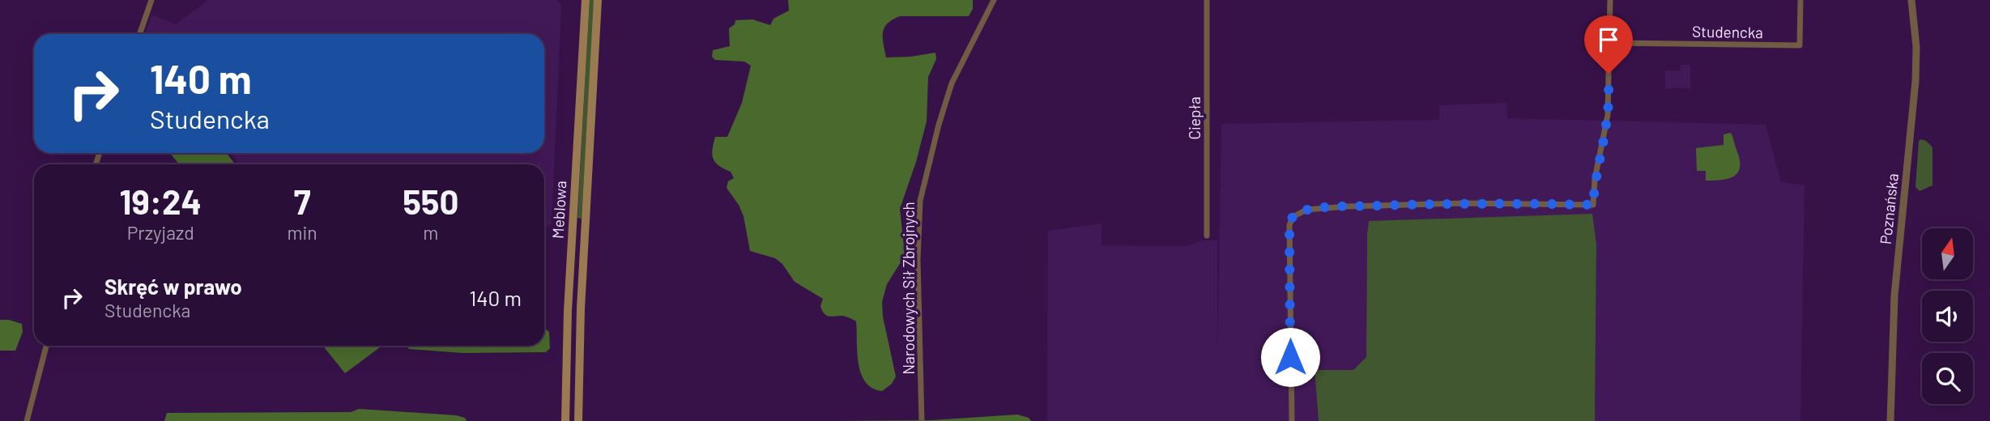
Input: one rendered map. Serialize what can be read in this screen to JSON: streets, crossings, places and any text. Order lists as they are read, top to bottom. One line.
{"streets":{"main road":["Meblowa"],"street":["Studencka","Ciepła","Poznańska","Narodowych Sił Zbrojnych"]},"north":"top","page":{"turn":["140 m","Studencka"],"eta":["19:24","Przyjazd","7","min","550","m"],"list":[{"name":"Skręć w prawo","note":"Studencka","value":"140 m"}]}}
